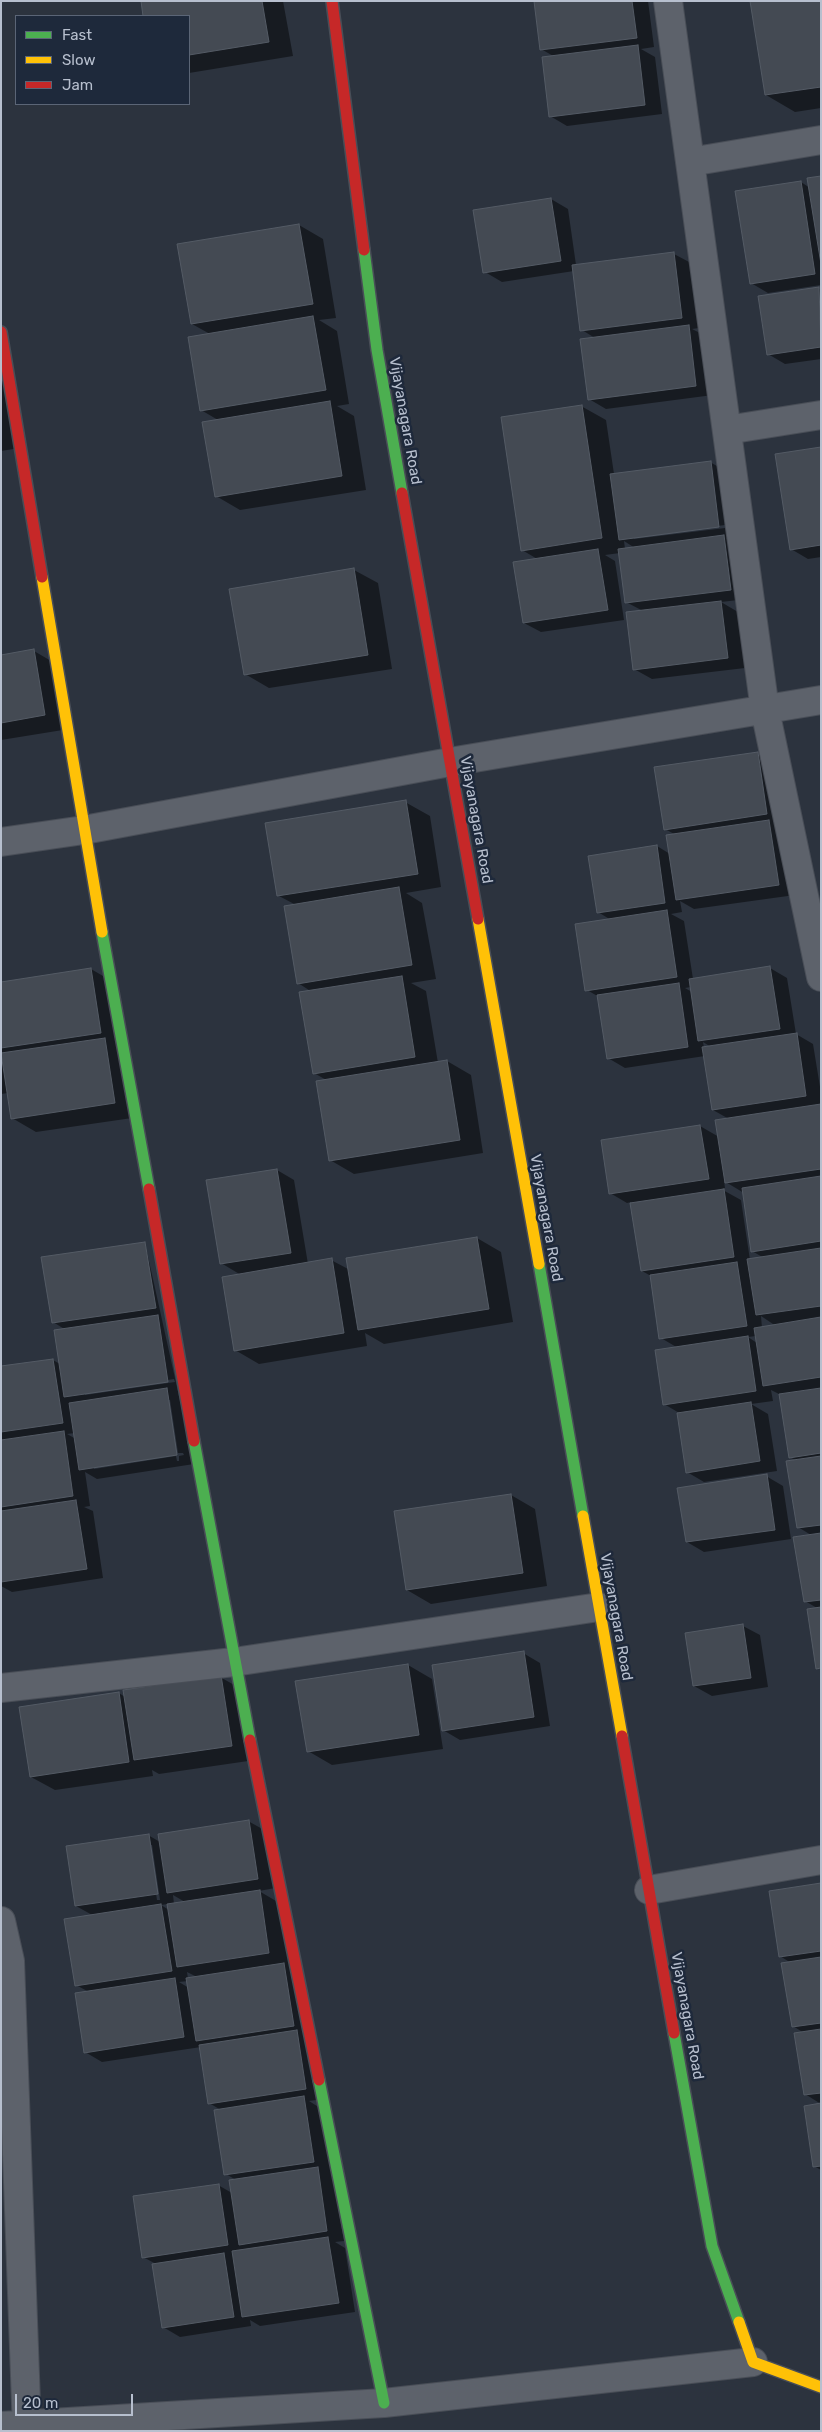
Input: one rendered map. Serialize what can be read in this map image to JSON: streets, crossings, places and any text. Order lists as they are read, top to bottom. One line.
{"streets":{"street":["Vijayanagara Road"]},"legend":["Fast","Slow","Jam"],"scale_bar":"20 m"}
